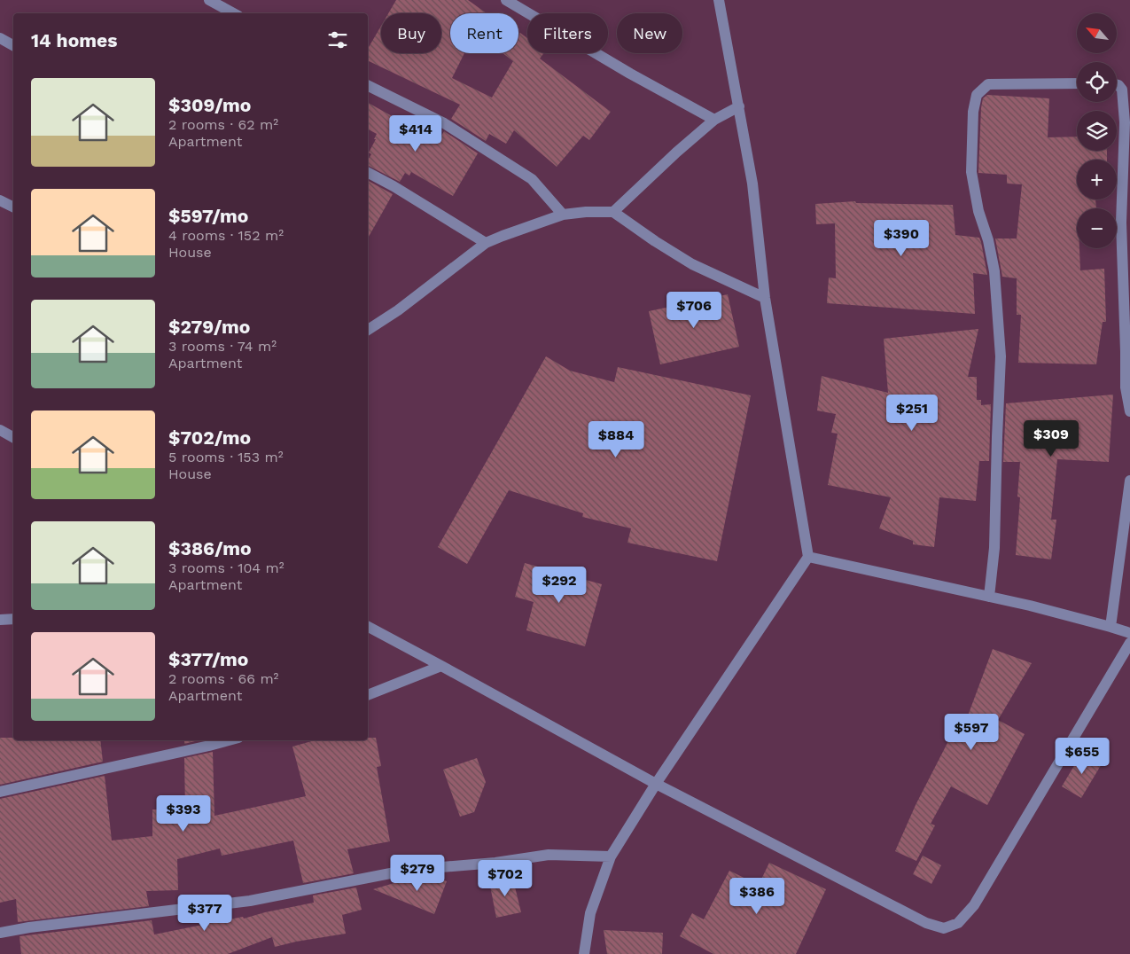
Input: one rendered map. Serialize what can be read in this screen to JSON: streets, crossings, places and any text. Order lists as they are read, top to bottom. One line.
{"north":"top left","page":{"map_buttons":["+","−"],"chip":["Buy","Rent","Filters","New"],"heading":"14 homes","list":[{"name":"$309/mo","note":"2 rooms · 62 m² · Apartment"},{"name":"$597/mo","note":"4 rooms · 152 m² · House"},{"name":"$279/mo","note":"3 rooms · 74 m² · Apartment"},{"name":"$702/mo","note":"5 rooms · 153 m² · House"},{"name":"$386/mo","note":"3 rooms · 104 m² · Apartment"},{"name":"$377/mo","note":"2 rooms · 66 m² · Apartment"}],"price":["$414","$390","$706","$251","$309","$884","$292","$597","$655","$393","$279","$702","$386","$377"]}}
